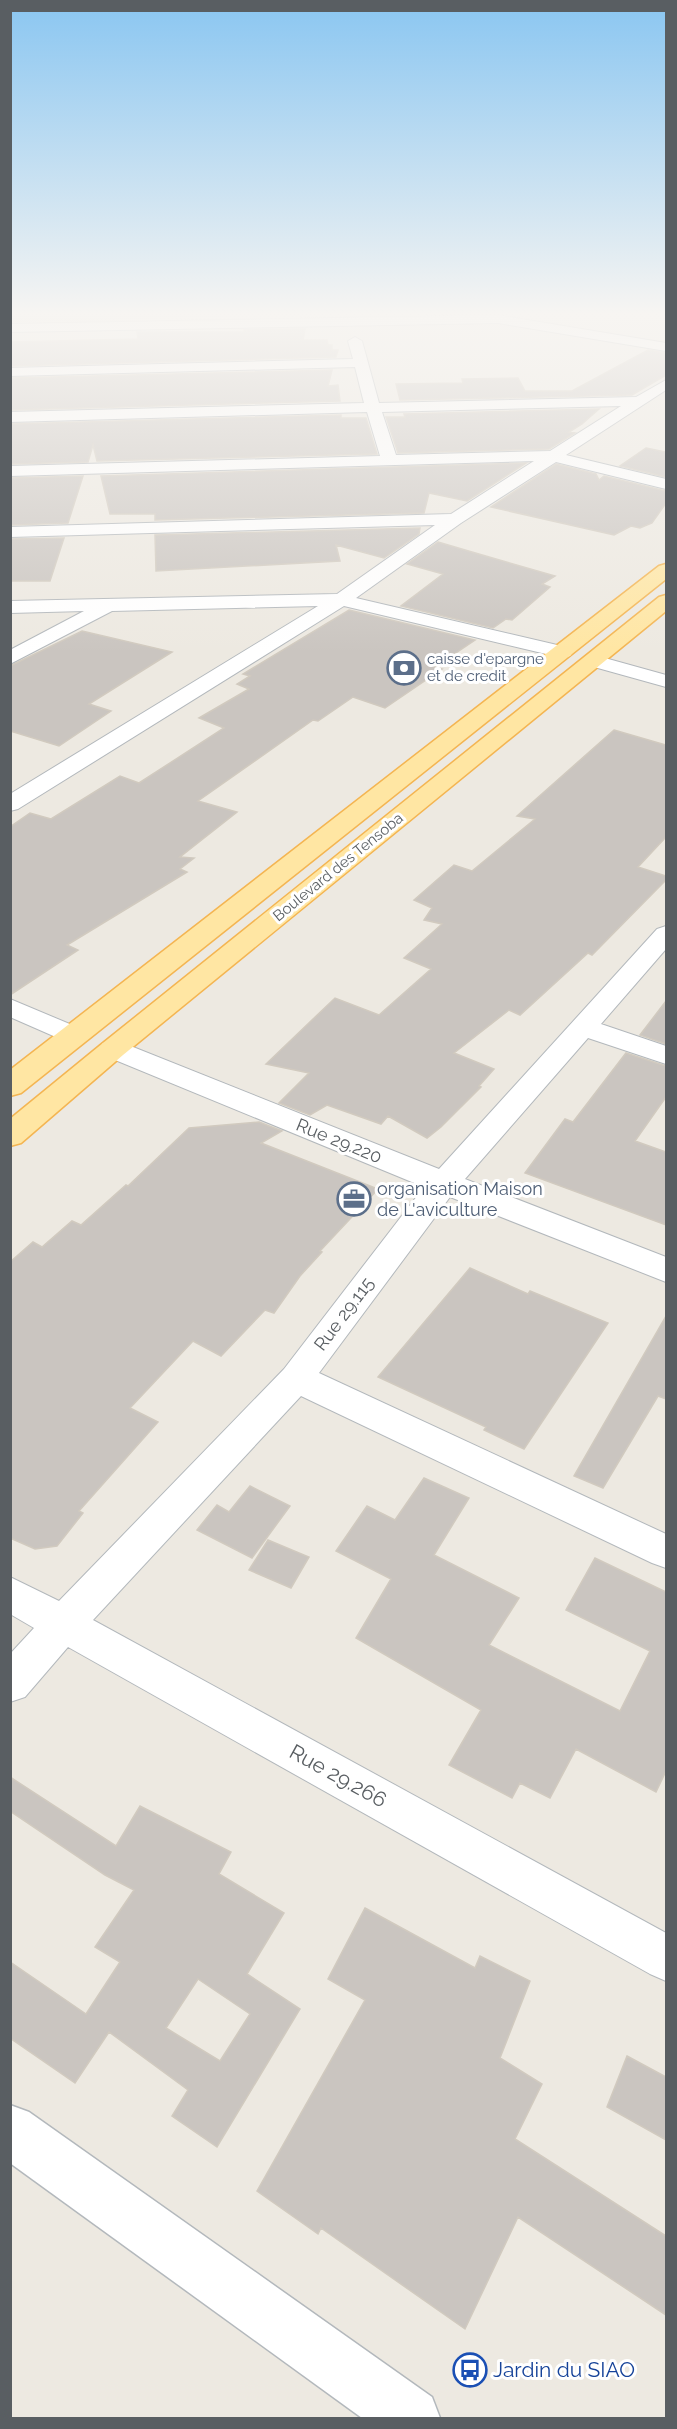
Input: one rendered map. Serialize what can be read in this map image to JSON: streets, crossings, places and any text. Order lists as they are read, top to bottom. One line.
{"streets":{"main road":["Boulevard des Tensoba"],"street":["Rue 29.220","Rue 29.115","Rue 29.266"]},"crossings":[["Boulevard des Tensoba","Rue 29.220"],["Rue 29.220","Rue 29.115"],["Rue 29.115","Rue 29.266"]],"places":{"bank":["caisse d'epargne et de credit"],"office":["organisation Maison de L'aviculture"],"bus stop":["Jardin du SIAO"]}}
